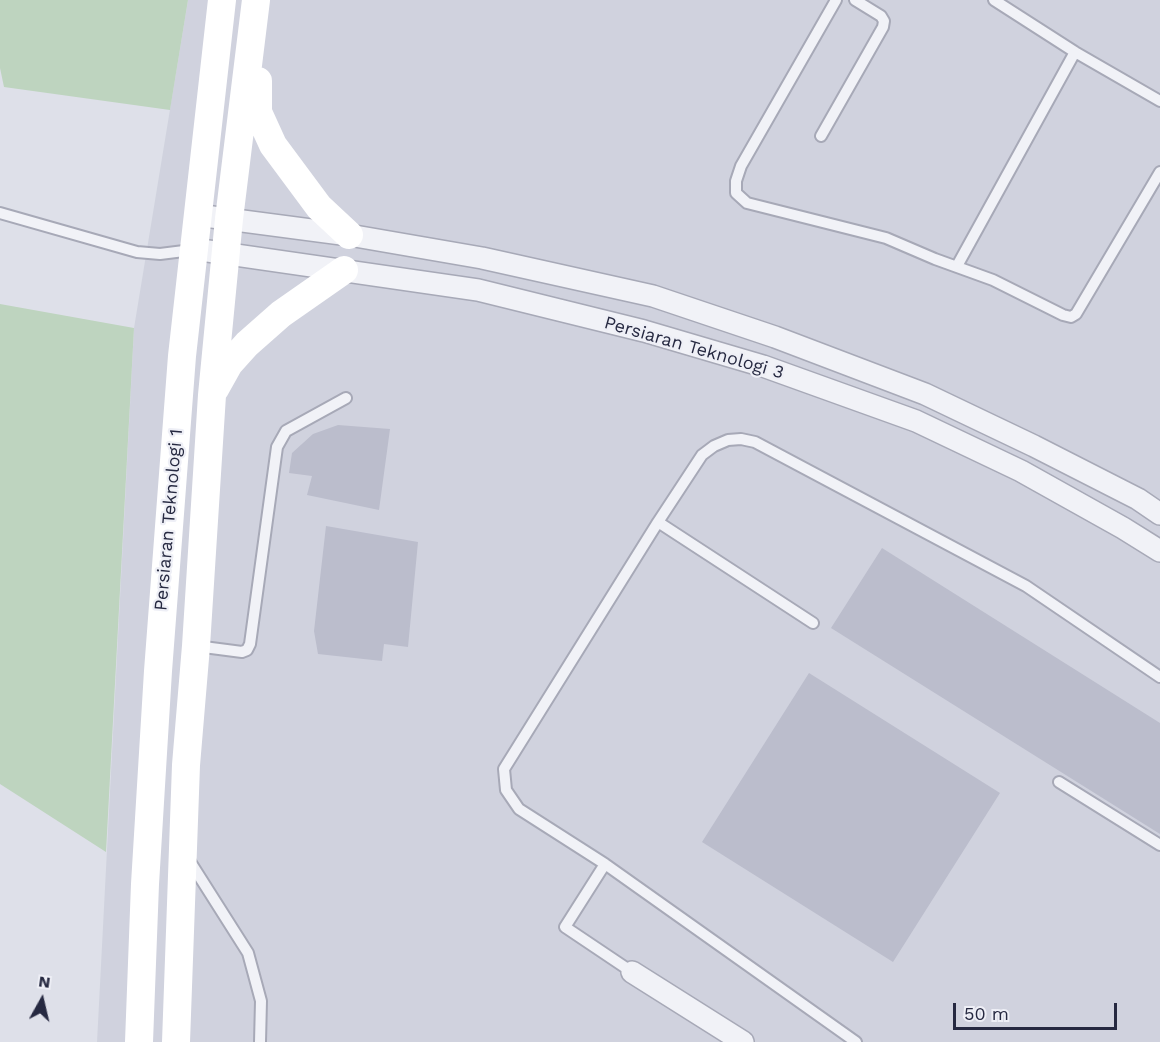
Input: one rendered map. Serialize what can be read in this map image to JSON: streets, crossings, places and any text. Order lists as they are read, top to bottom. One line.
{"streets":{"street":["Persiaran Teknologi 3","Persiaran Teknologi 1"]},"crossings":[["Persiaran Teknologi 3","Persiaran Teknologi 1"]],"scale_bar":"50 m","north":"top"}
